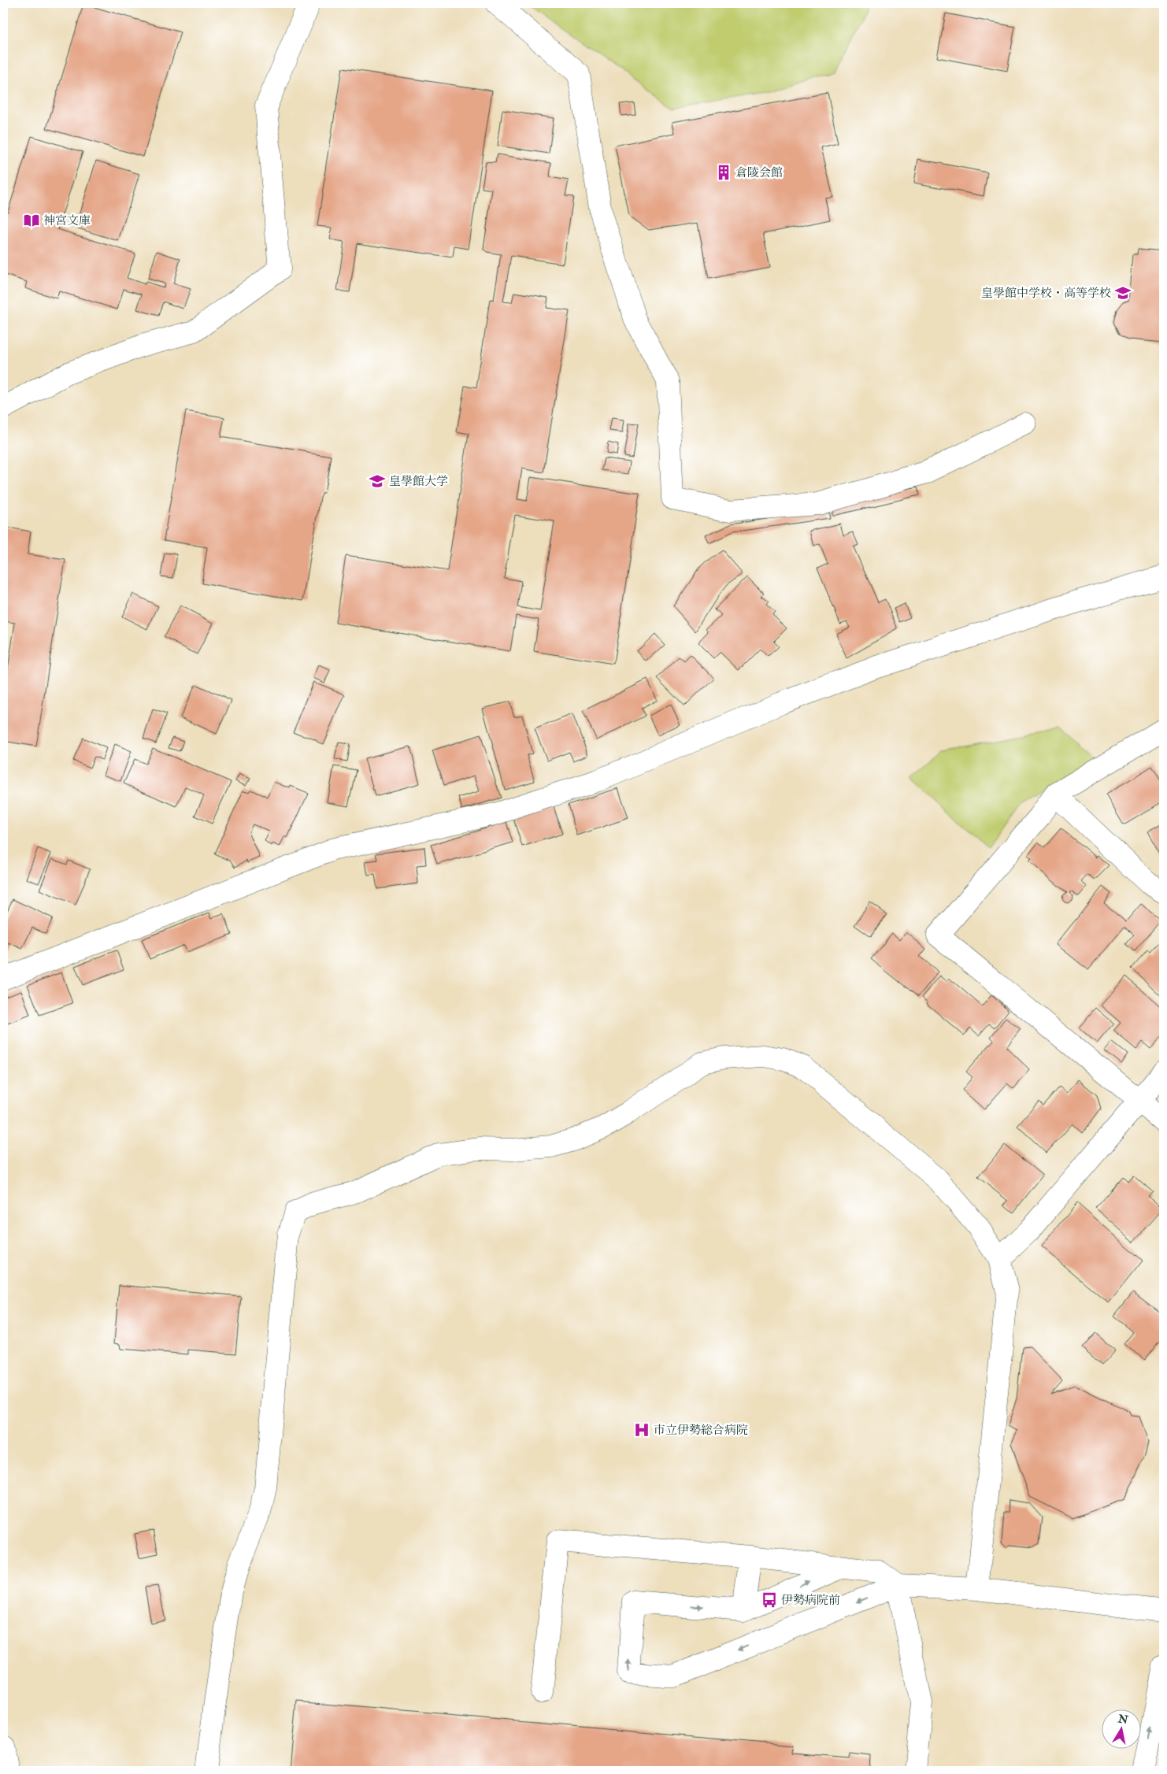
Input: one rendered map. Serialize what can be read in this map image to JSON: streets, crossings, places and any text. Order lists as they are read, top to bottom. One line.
{"places":{"building":["倉陵会館"],"library":["神宮文庫"],"school or university":["皇學館中学校・高等学校","皇學館大学"],"hospital":["市立伊勢総合病院"],"bus stop":["伊勢病院前"]},"north":"top"}
